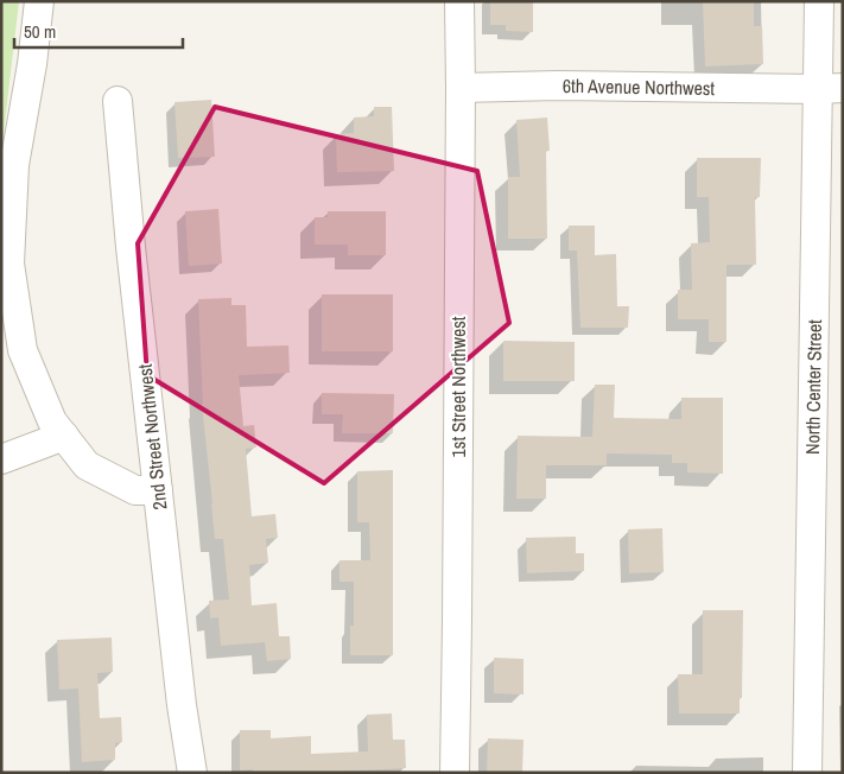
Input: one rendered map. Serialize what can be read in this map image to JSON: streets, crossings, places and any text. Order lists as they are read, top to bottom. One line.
{"streets":{"street":["6th Avenue Northwest","1st Street Northwest","North Center Street","2nd Street Northwest"]},"crossings":[["6th Avenue Northwest","1st Street Northwest"],["6th Avenue Northwest","North Center Street"]],"scale_bar":"50 m"}
